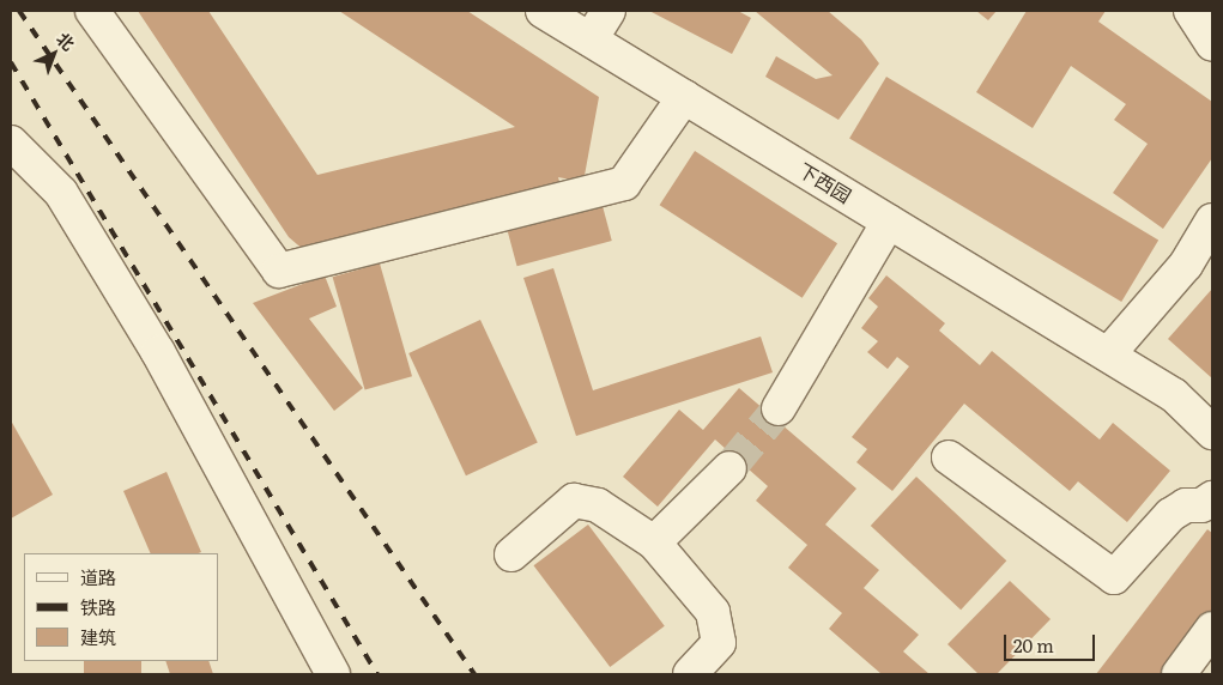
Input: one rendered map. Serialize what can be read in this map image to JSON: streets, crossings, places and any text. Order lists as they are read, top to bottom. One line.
{"streets":{"street":["下西园"]},"legend":["道路","铁路","建筑"],"scale_bar":"20 m","north":"top right"}
